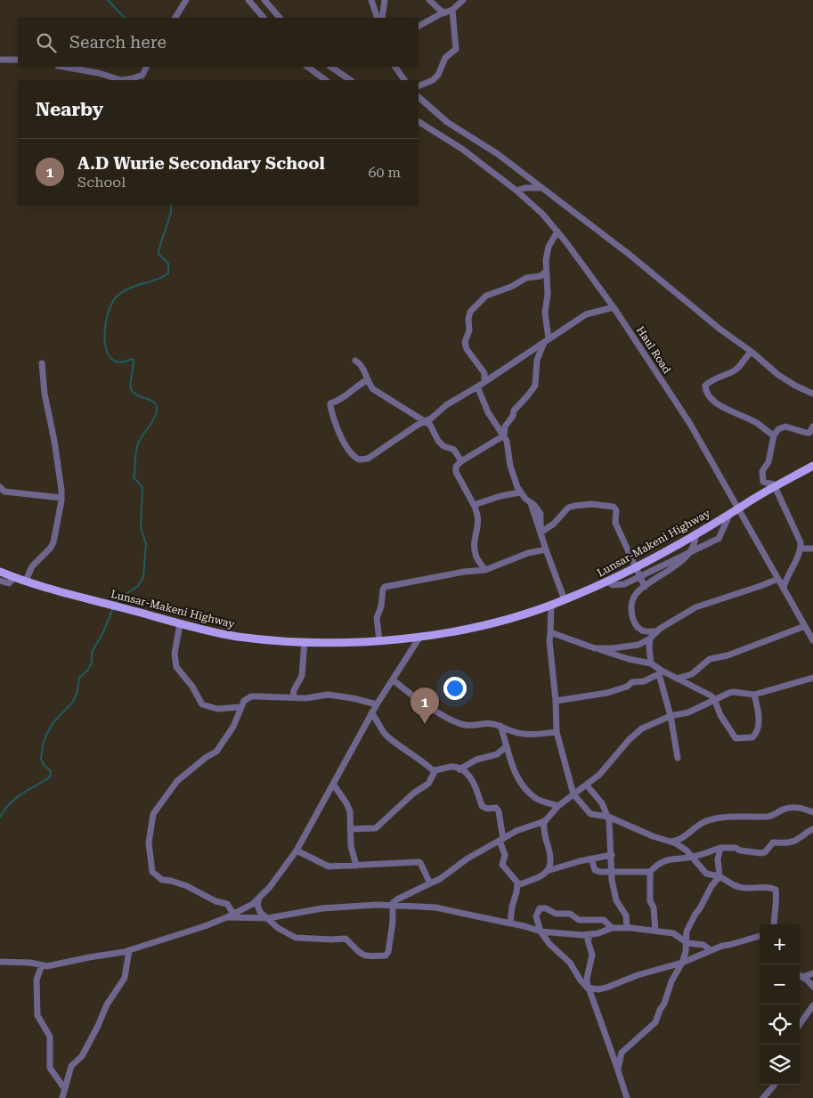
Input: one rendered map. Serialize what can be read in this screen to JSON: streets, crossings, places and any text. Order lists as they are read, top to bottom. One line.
{"streets":{"main road":["Lunsar-Makeni Highway"],"street":["Haul Road"]},"crossings":[["Haul Road","Lunsar-Makeni Highway"]],"page":{"search":"Search here","heading":"Nearby","list":[{"mark":"1","name":"A.D Wurie Secondary School","note":"School","value":"60 m"}],"pins":"1","map_buttons":["+","−"]}}
